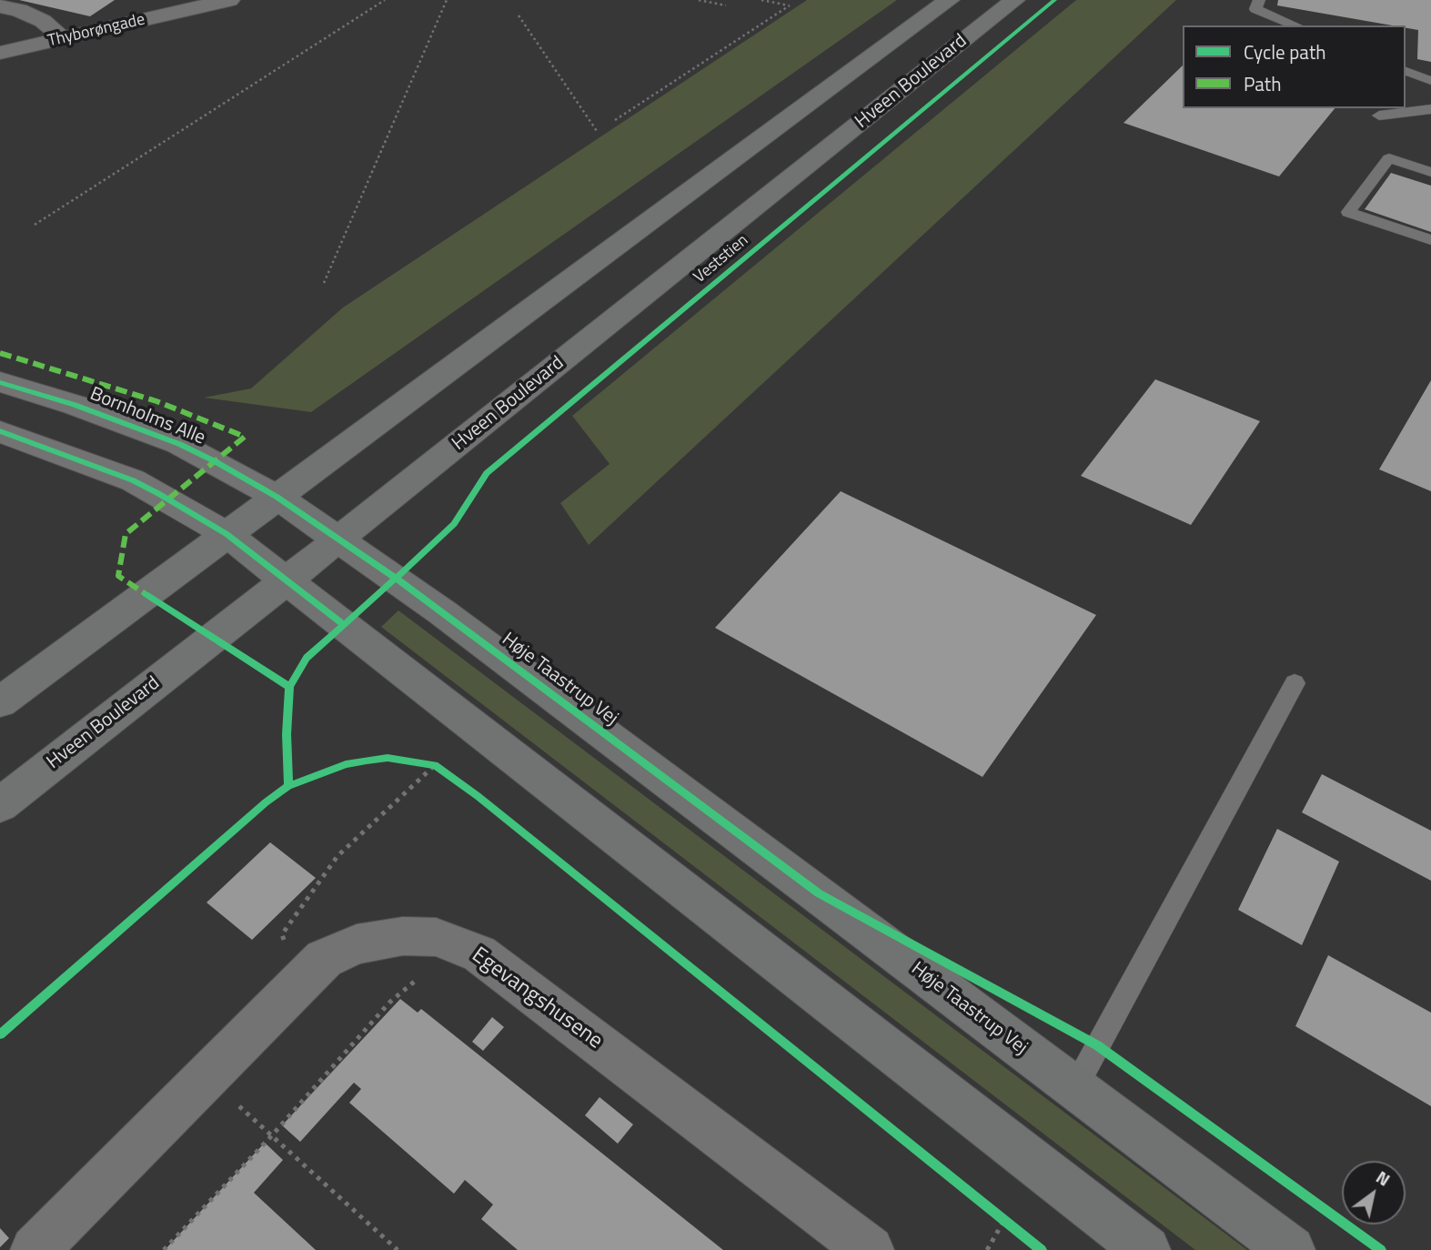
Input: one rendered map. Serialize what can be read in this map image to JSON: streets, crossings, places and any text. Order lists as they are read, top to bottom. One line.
{"streets":{"street":["Thyborøngade","Hveen Boulevard","Bornholms Alle","Høje Taastrup Vej","Egevangshusene"],"cycle path":["Veststien"]},"crossings":[["Hveen Boulevard","Høje Taastrup Vej"],["Bornholms Alle","Høje Taastrup Vej"]],"legend":["Cycle path","Path"],"north":"top right"}
